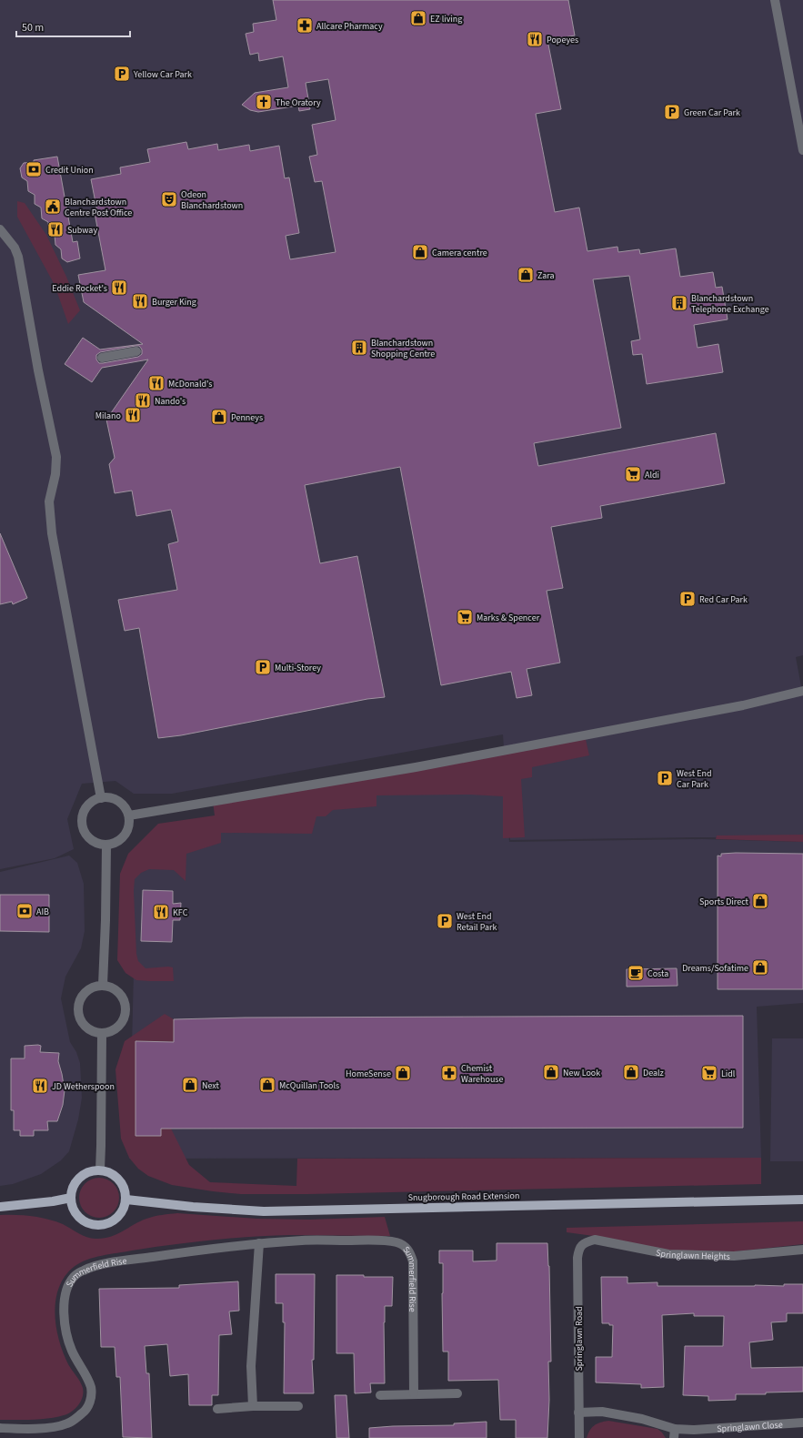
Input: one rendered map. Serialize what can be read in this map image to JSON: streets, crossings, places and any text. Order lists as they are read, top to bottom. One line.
{"streets":{"main road":["Snugborough Road Extension"],"street":["Springlawn Heights","Summerfield Rise","Springlawn Road","Springlawn Close"]},"crossings":[["Springlawn Heights","Springlawn Road"],["Springlawn Road","Springlawn Close"]],"places":{"shop":["EZ living","Camera centre","Zara","Penneys","Sports Direct","Dreams/Sofatime","New Look","Dealz","HomeSense","Next","McQuillan Tools"],"pharmacy":["Allcare Pharmacy","Chemist Warehouse"],"restaurant":["Popeyes","Subway","Eddie Rocket's","Burger King","McDonald's","Nando's","Milano","KFC","JD Wetherspoon"],"parking":["Yellow Car Park","Green Car Park","Red Car Park","Multi-Storey","West End Car Park","West End Retail Park"],"church":["The Oratory"],"bank":["Credit Union","AIB"],"theatre":["Odeon Blanchardstown"],"public building":["Blanchardstown Centre Post Office"],"building":["Blanchardstown Telephone Exchange","Blanchardstown Shopping Centre"],"supermarket":["Aldi","Marks & Spencer","Lidl"],"cafe":["Costa"]},"scale_bar":"50 m"}
